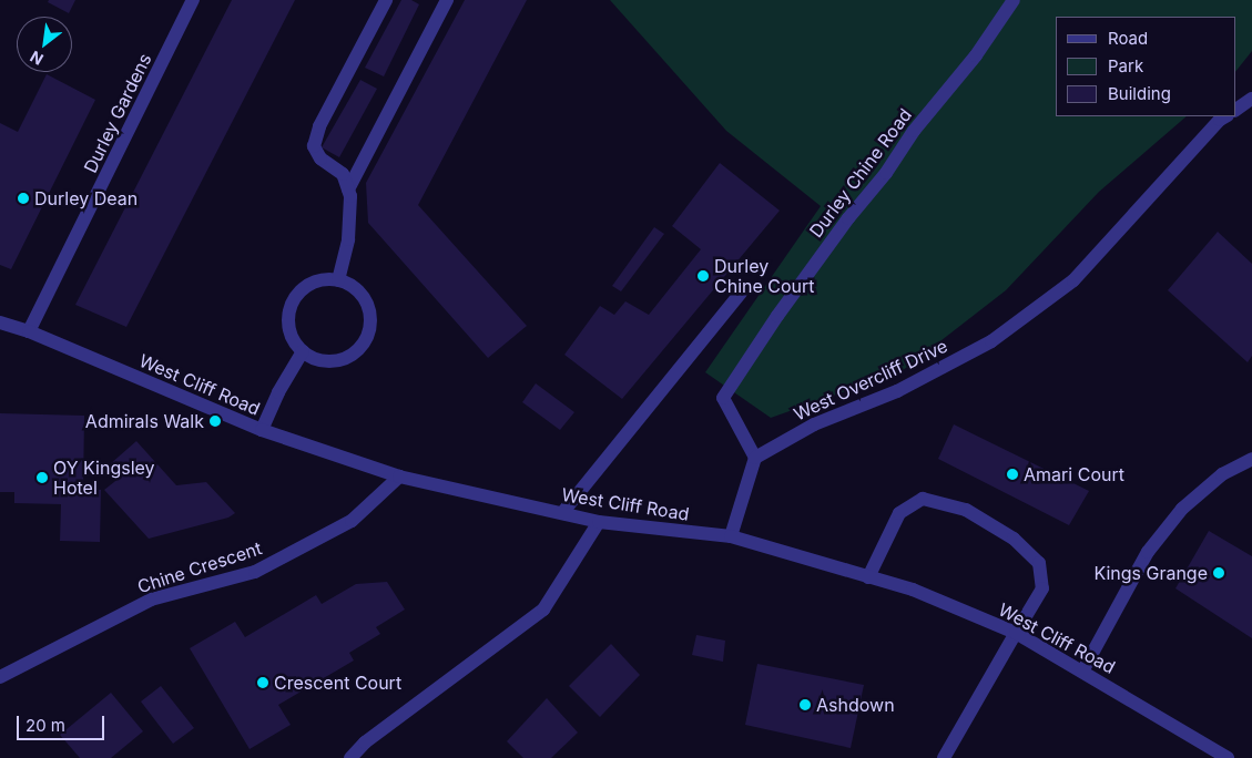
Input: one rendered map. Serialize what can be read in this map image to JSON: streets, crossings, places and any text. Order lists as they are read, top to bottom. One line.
{"streets":{"street":["Durley Gardens","Durley Chine Road","West Overcliff Drive","West Cliff Road","Chine Crescent"]},"crossings":[["Durley Gardens","West Cliff Road"],["Durley Chine Road","West Overcliff Drive"],["West Cliff Road","Chine Crescent"]],"places":["Durley Dean","Durley Chine Court","Admirals Walk","Amari Court","OY Kingsley Hotel","Kings Grange","Crescent Court","Ashdown"],"legend":["Road","Park","Building"],"scale_bar":"20 m","north":"bottom left"}
